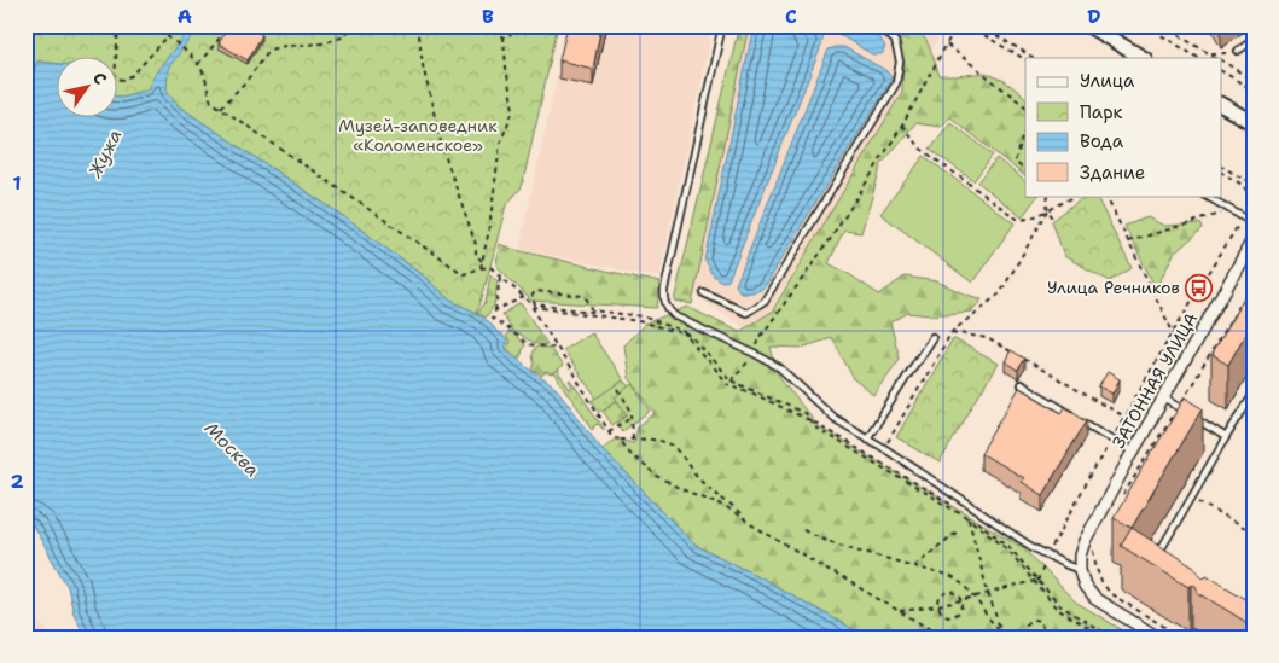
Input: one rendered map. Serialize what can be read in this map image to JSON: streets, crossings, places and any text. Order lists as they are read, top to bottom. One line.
{"streets":{"street":["ЗАТОННАЯ УЛИЦА"]},"water":["Жужа","Москва"],"parks":["Музей-заповедник «Коломенское»"],"places":{"bus stop":["Улица Речников"]},"legend":["Улица","Парк","Вода","Здание"],"north":"top right","grid":{"columns":["A","B","C","D"],"rows":["1","2"]}}
